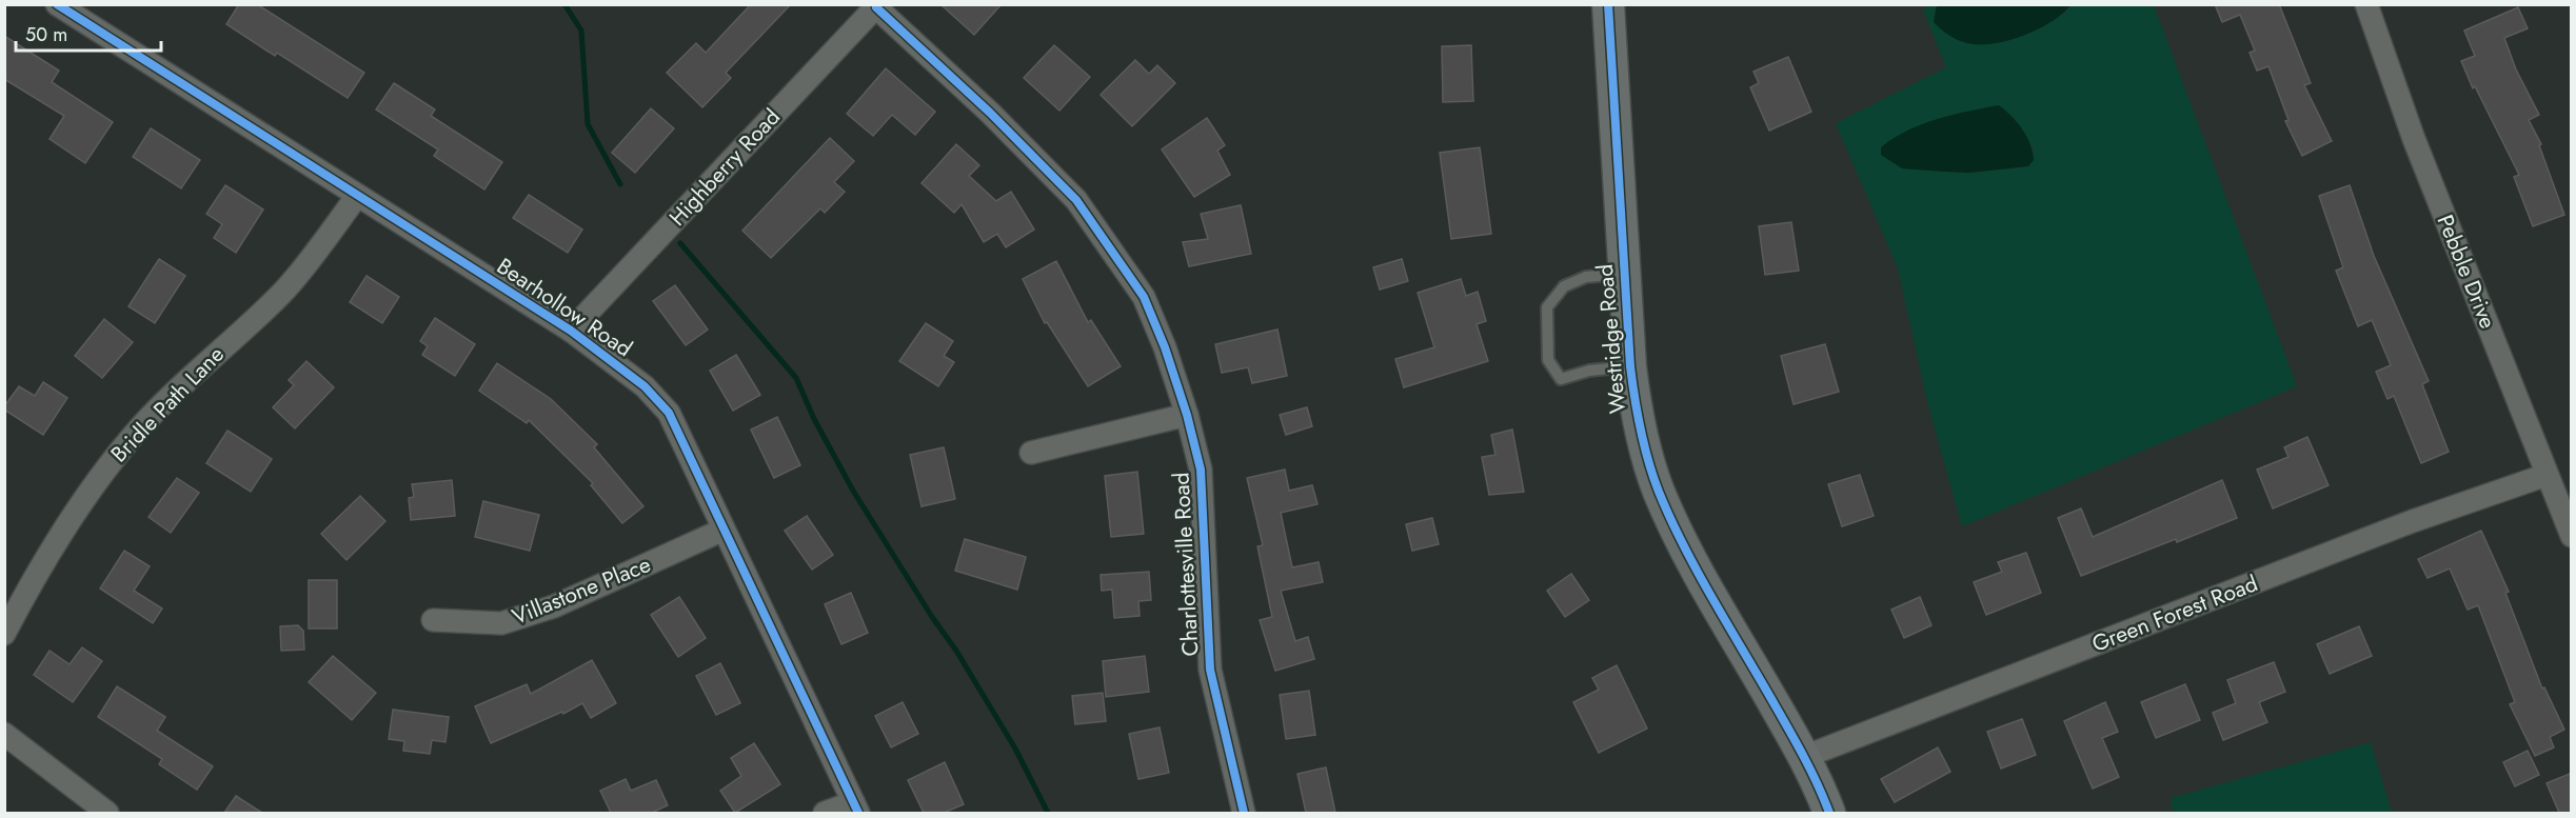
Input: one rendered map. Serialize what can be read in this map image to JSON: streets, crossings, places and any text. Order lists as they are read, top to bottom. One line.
{"streets":{"main road":["Westridge Road"],"street":["Highberry Road","Pebble Drive","Bearhollow Road","Bridle Path Lane","Charlottesville Road","Villastone Place","Green Forest Road"]},"crossings":[["Highberry Road","Bearhollow Road"],["Highberry Road","Charlottesville Road"],["Pebble Drive","Green Forest Road"],["Bearhollow Road","Bridle Path Lane"],["Bearhollow Road","Villastone Place"],["Westridge Road","Green Forest Road"]],"scale_bar":"50 m"}
